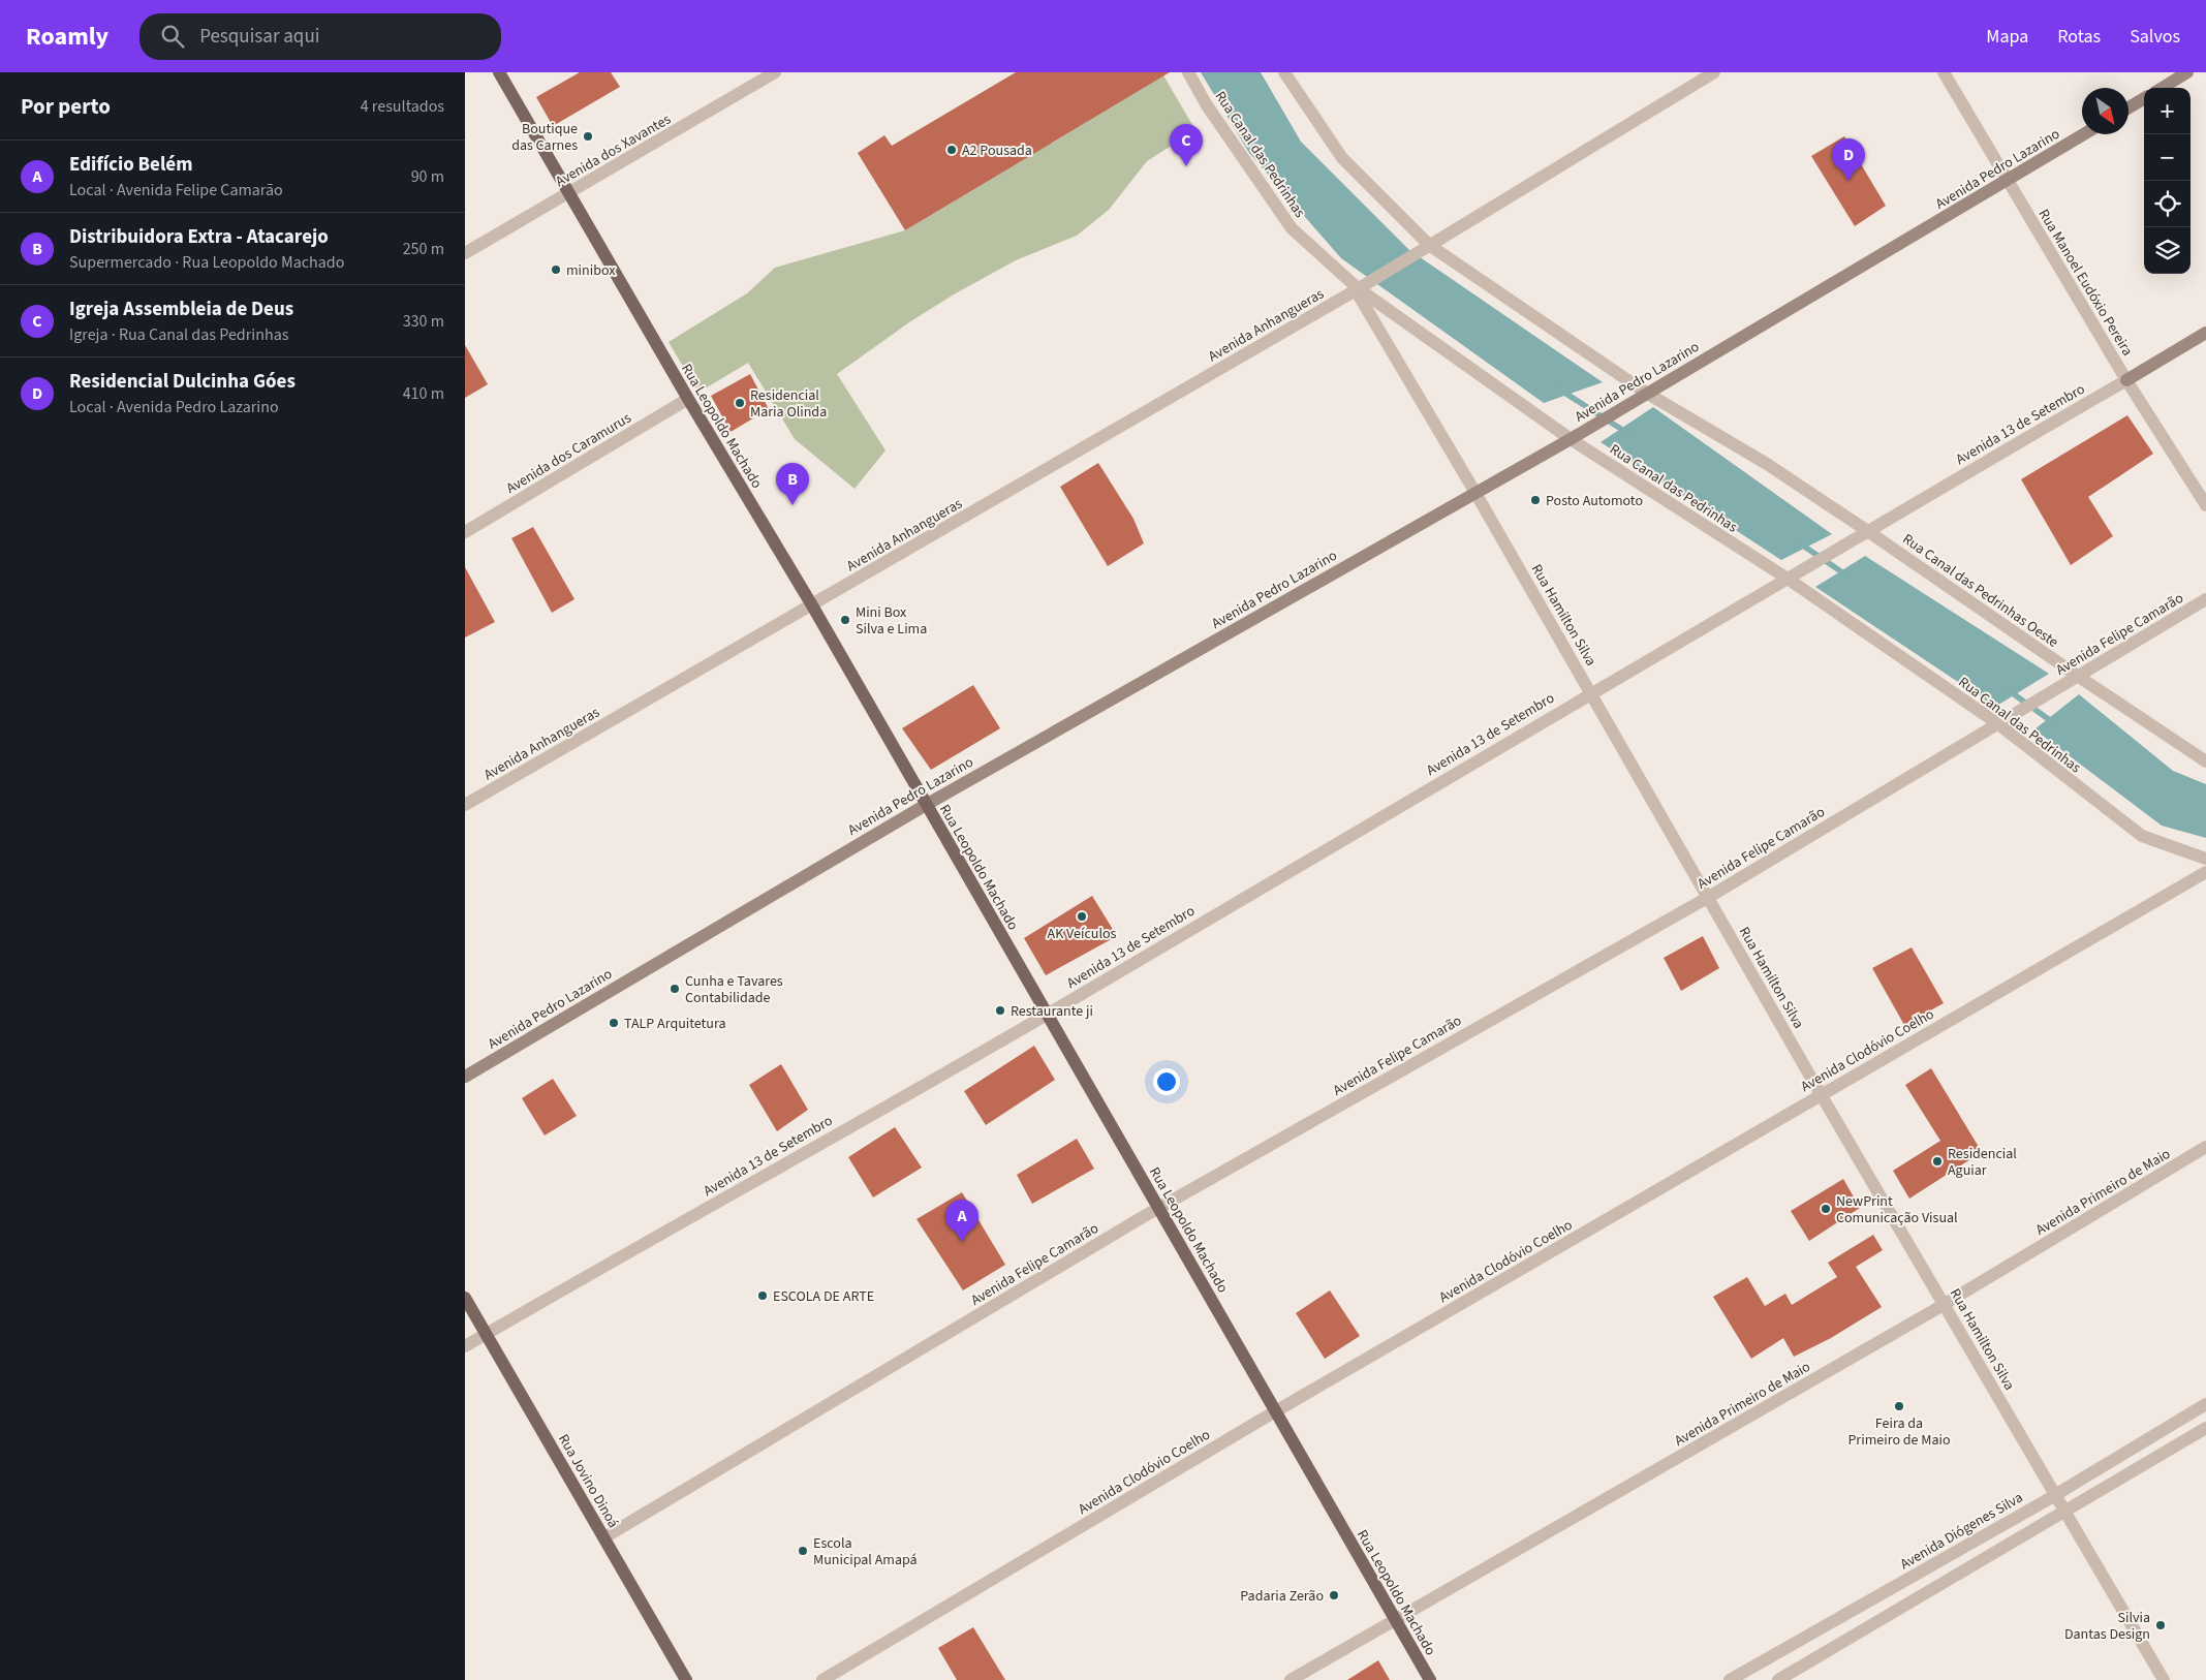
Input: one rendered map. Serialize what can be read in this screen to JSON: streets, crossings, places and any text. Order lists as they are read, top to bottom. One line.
{"streets":{"main road":["Avenida Pedro Lazarino","Avenida 13 de Setembro","Rua Leopoldo Machado","Rua Jovino Dinoá"],"street":["Avenida dos Xavantes","Rua Canal das Pedrinhas","Rua Manoel Eudóxio Pereira","Avenida Anhangueras","Avenida dos Caramurus","Rua Canal das Pedrinhas Oeste","Rua Hamilton Silva","Avenida Felipe Camarão","Avenida Clodóvio Coelho","Avenida Primeiro de Maio","Avenida Diógenes Silva"]},"crossings":[["Avenida dos Xavantes","Rua Leopoldo Machado"],["Rua Canal das Pedrinhas","Avenida Pedro Lazarino"],["Rua Canal das Pedrinhas","Avenida Anhangueras"],["Rua Canal das Pedrinhas","Avenida 13 de Setembro"],["Rua Canal das Pedrinhas","Rua Hamilton Silva"],["Rua Canal das Pedrinhas","Avenida Felipe Camarão"],["Avenida Pedro Lazarino","Rua Manoel Eudóxio Pereira"],["Avenida Pedro Lazarino","Rua Leopoldo Machado"],["Avenida Pedro Lazarino","Rua Hamilton Silva"],["Rua Manoel Eudóxio Pereira","Avenida 13 de Setembro"],["Avenida Anhangueras","Rua Leopoldo Machado"],["Avenida Anhangueras","Rua Hamilton Silva"],["Avenida 13 de Setembro","Rua Leopoldo Machado"],["Avenida 13 de Setembro","Rua Canal das Pedrinhas Oeste"],["Avenida 13 de Setembro","Rua Hamilton Silva"],["Avenida 13 de Setembro","Rua Jovino Dinoá"],["Rua Leopoldo Machado","Avenida dos Caramurus"],["Rua Leopoldo Machado","Avenida Felipe Camarão"],["Rua Leopoldo Machado","Avenida Clodóvio Coelho"],["Rua Leopoldo Machado","Avenida Primeiro de Maio"],["Rua Canal das Pedrinhas Oeste","Avenida Felipe Camarão"],["Rua Hamilton Silva","Avenida Felipe Camarão"],["Rua Hamilton Silva","Avenida Clodóvio Coelho"],["Rua Hamilton Silva","Avenida Primeiro de Maio"],["Rua Hamilton Silva","Avenida Diógenes Silva"],["Avenida Felipe Camarão","Rua Jovino Dinoá"]],"places":["Boutique das Carnes","A2 Pousada","minibox","Residencial Maria Olinda","Posto Automoto","Mini Box Silva e Lima","AK Veículos","Cunha e Tavares Contabilidade","Restaurante ji","TALP Arquitetura","Residencial Aguiar","NewPrint Comunicação Visual","ESCOLA DE ARTE","Feira da Primeiro de Maio","Escola Municipal Amapá","Padaria Zerão","Silvia Dantas Design"],"north":"bottom right","page":{"header":"Roamly","search":"Pesquisar aqui","nav":["Mapa","Rotas","Salvos"],"heading":["Por perto","4 resultados"],"map_buttons":["+","−"],"pins":["C","D","B","A"],"list":[{"mark":"A","name":"Edifício Belém","note":"Local · Avenida Felipe Camarão","value":"90 m"},{"mark":"B","name":"Distribuidora Extra - Atacarejo","note":"Supermercado · Rua Leopoldo Machado","value":"250 m"},{"mark":"C","name":"Igreja Assembleia de Deus","note":"Igreja · Rua Canal das Pedrinhas","value":"330 m"},{"mark":"D","name":"Residencial Dulcinha Góes","note":"Local · Avenida Pedro Lazarino","value":"410 m"}]}}
